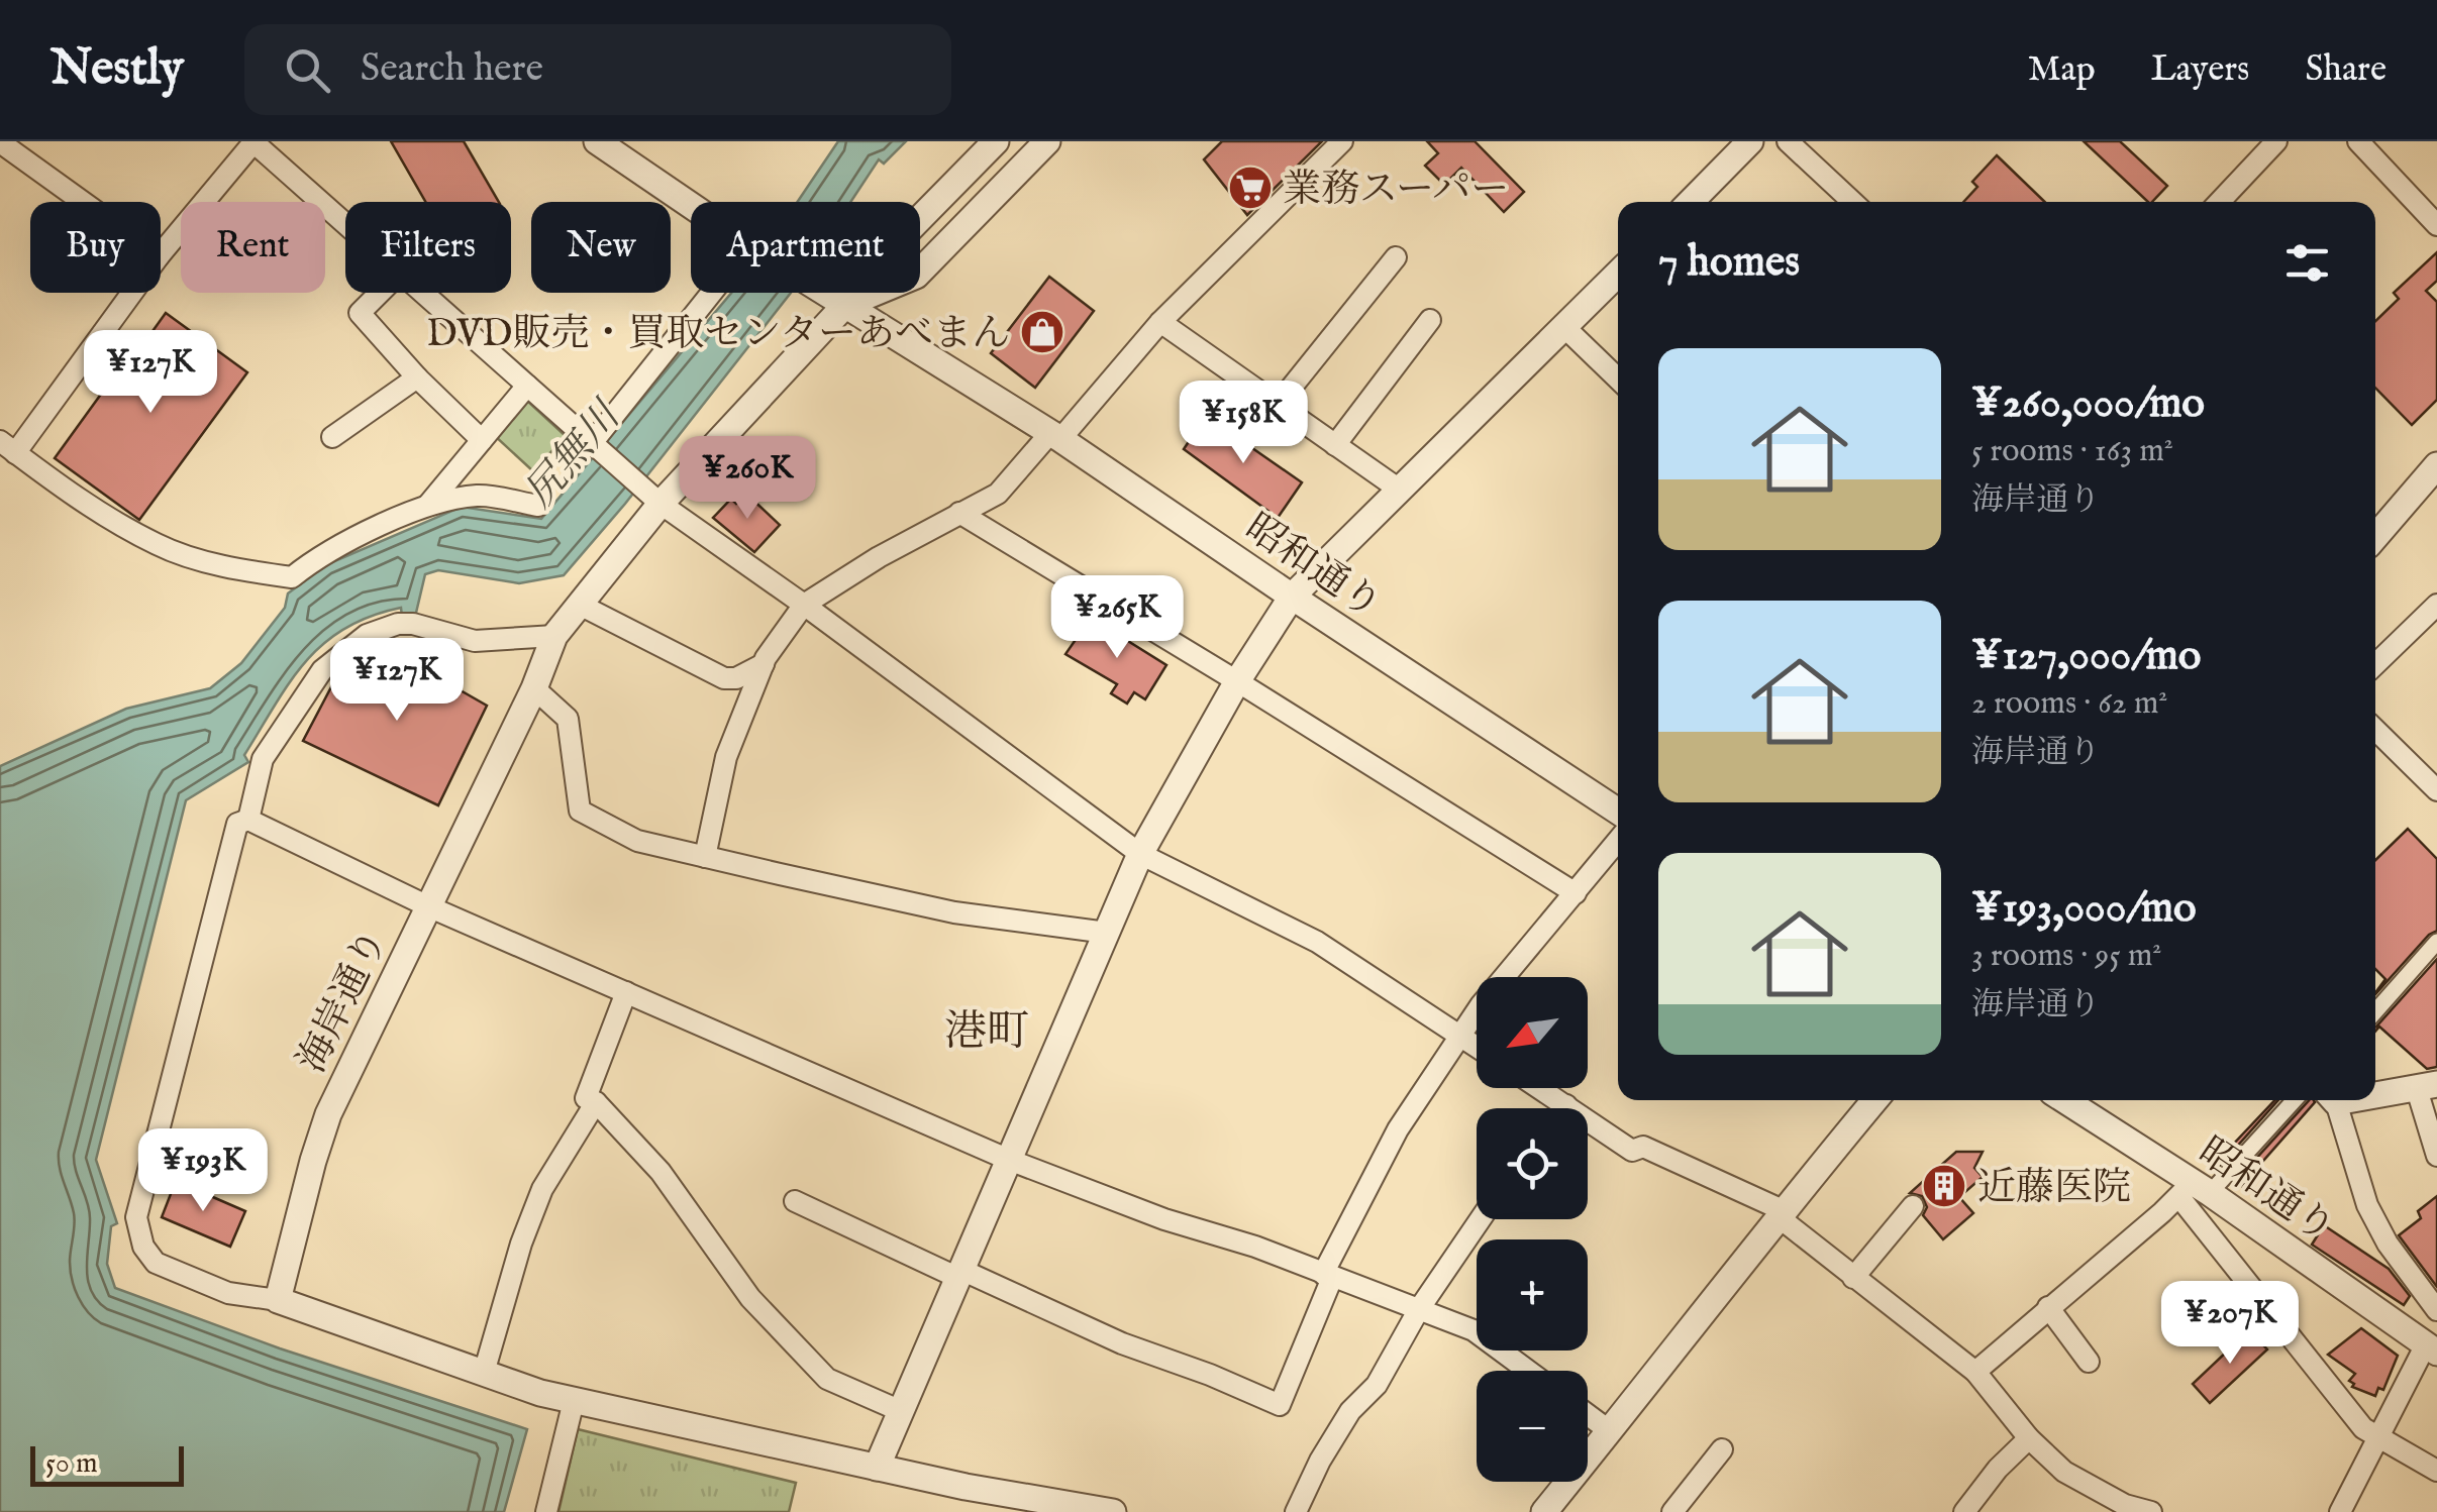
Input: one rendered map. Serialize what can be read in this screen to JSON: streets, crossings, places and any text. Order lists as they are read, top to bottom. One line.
{"streets":{"street":["昭和通り","海岸通り"]},"crossings":[["昭和通り","海岸通り"]],"districts":["港町"],"water":["尻無川"],"places":{"supermarket":["業務スーパー"],"shop":["DVD販売・買取センターあべまん"],"building":["近藤医院"]},"scale_bar":"50 m","north":"bottom left","page":{"header":"Nestly","search":"Search here","nav":["Map","Layers","Share"],"chip":["Buy","Rent","Filters","New","Apartment"],"heading":"7 homes","list":[{"name":"¥260,000/mo","note":"5 rooms · 163 m² · 海岸通り"},{"name":"¥127,000/mo","note":"2 rooms · 62 m² · 海岸通り"},{"name":"¥193,000/mo","note":"3 rooms · 95 m² · 海岸通り"}],"price":["¥127K","¥158K","¥260K","¥265K","¥127K","¥193K","¥207K"],"map_buttons":["+","−"],"scale":"50 m"}}
